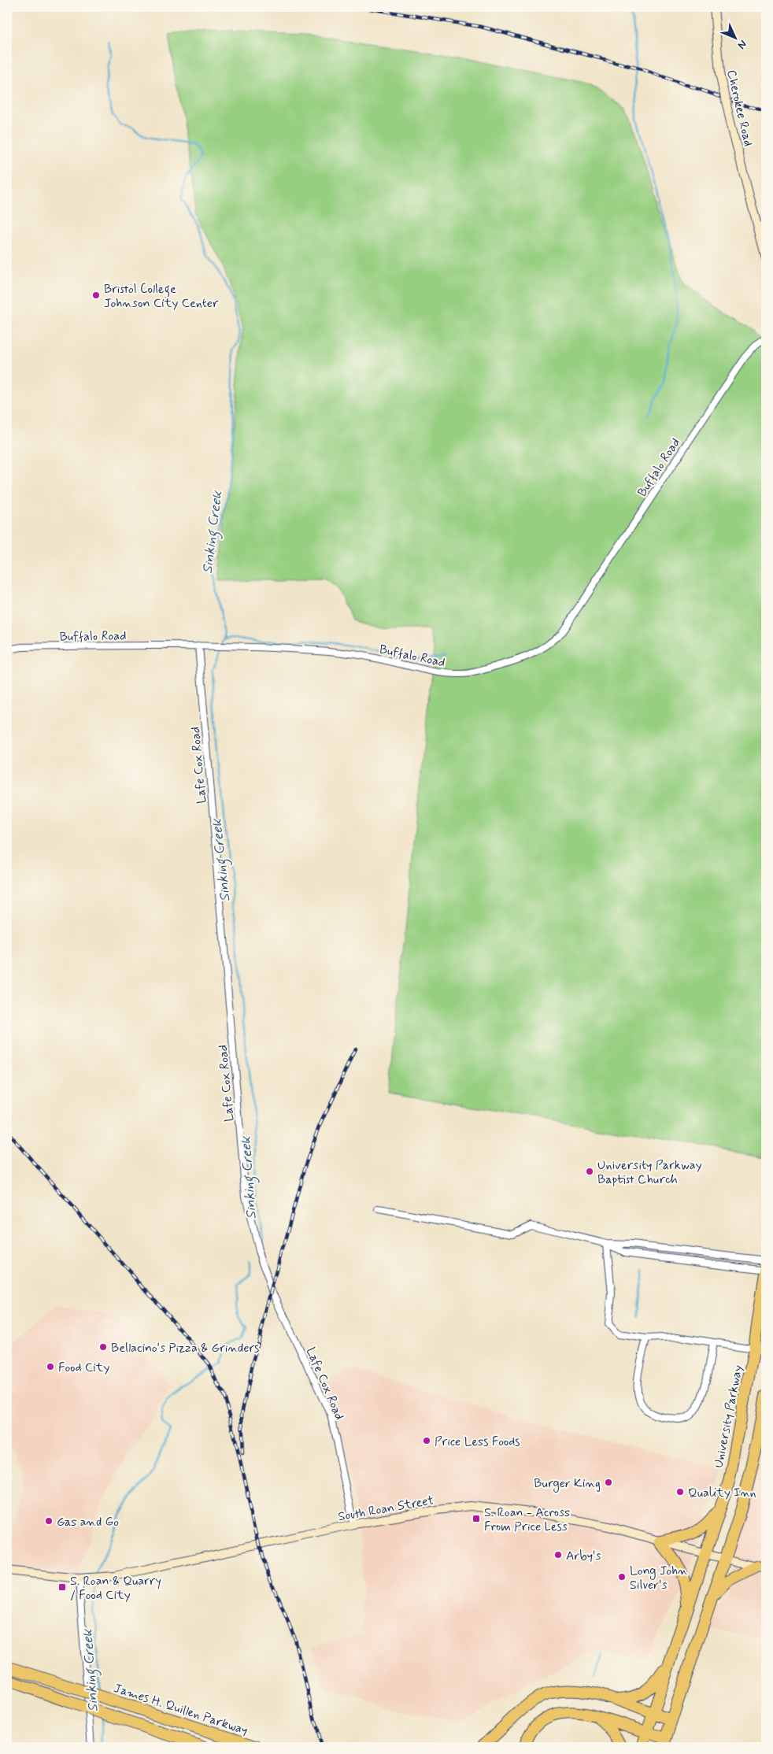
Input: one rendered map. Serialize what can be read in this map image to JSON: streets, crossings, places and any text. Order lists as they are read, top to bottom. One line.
{"streets":{"highway":["University Parkway","James H. Quillen Parkway"],"main road":["Cherokee Road","South Roan Street"],"street":["Buffalo Road","Lafe Cox Road"]},"crossings":[["Buffalo Road","Lafe Cox Road"],["Lafe Cox Road","South Roan Street"],["University Parkway","South Roan Street"]],"water":["Sinking Creek"],"places":{"other":["Bristol College Johnson City Center","University Parkway Baptist Church","Bellacino's Pizza & Grinders","Food City","Price Less Foods","Burger King","Quality Inn","Gas and Go","Arby's","Long John Silver's"],"transit":["S. Roan - Across From Price Less","S. Roan & Quarry / Food City"]},"north":"bottom right"}
